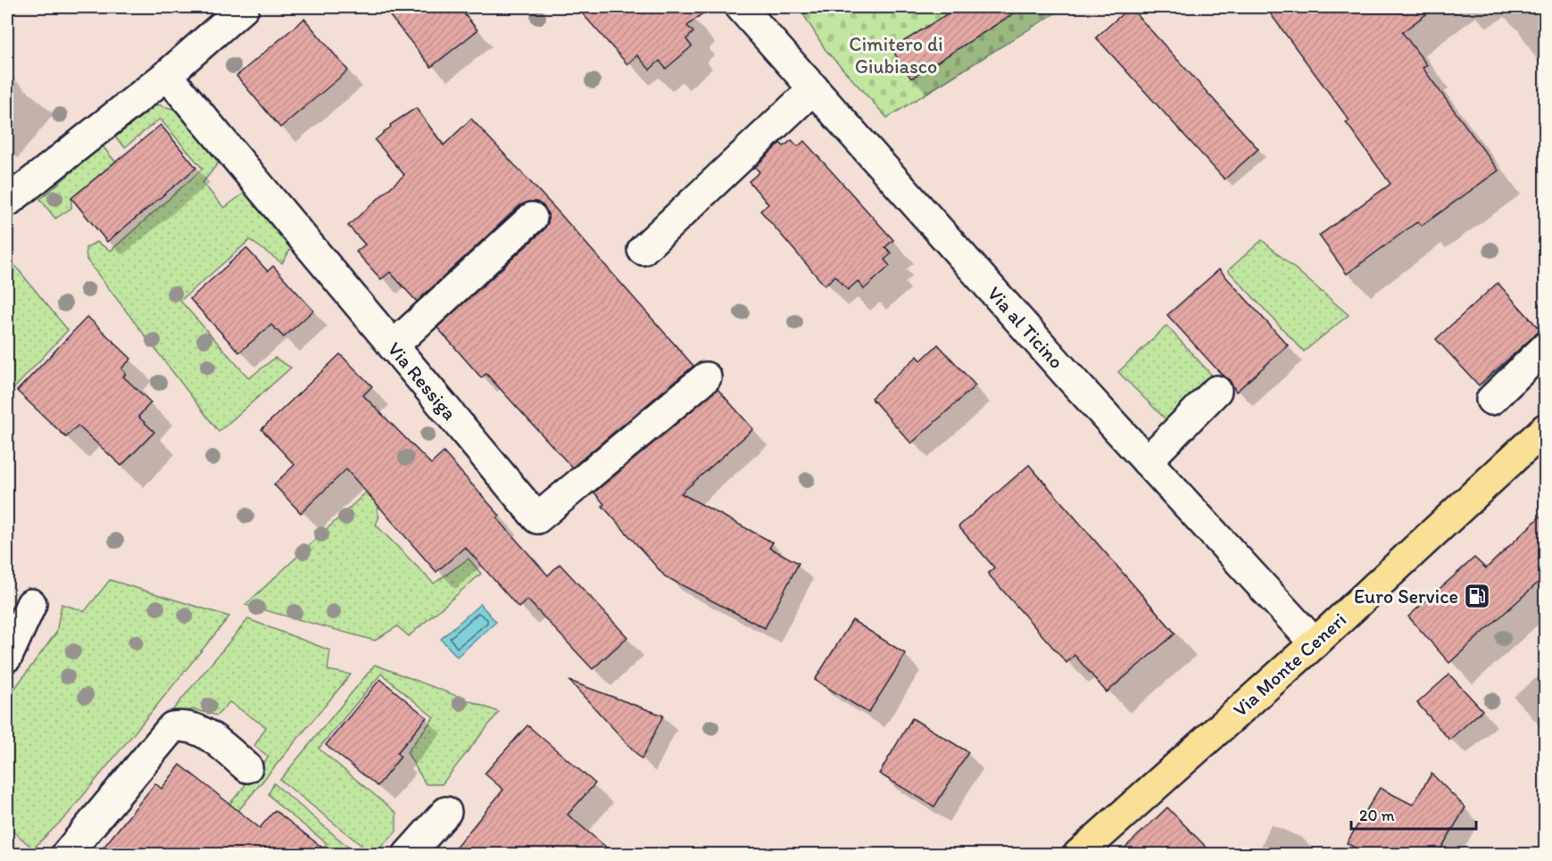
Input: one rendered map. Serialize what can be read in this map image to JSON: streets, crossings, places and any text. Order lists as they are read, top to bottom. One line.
{"streets":{"main road":["Via Monte Ceneri"],"street":["Via al Ticino","Via Ressiga"]},"crossings":[["Via al Ticino","Via Monte Ceneri"]],"parks":["Cimitero di Giubiasco"],"places":{"fuel station":["Euro Service"]},"scale_bar":"20 m"}
